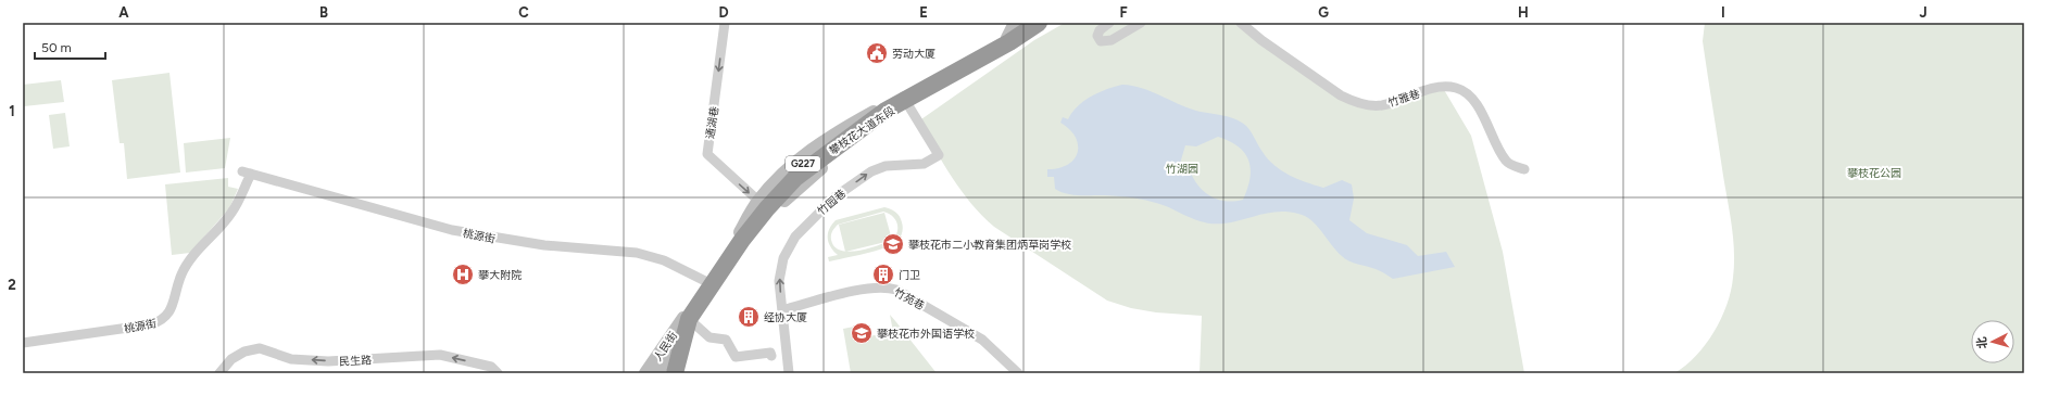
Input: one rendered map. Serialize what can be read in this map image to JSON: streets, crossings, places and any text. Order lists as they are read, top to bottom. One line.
{"streets":{"highway":["攀枝花大道东段","G227"],"street":["竹雅巷","通湖巷","竹园巷","桃源街","竹苑巷","人民街","民生路"]},"crossings":[["通湖巷","G227"],["攀枝花大道东段","G227"],["攀枝花大道东段","竹园巷"],["攀枝花大道东段","桃源街"],["攀枝花大道东段","人民街"],["G227","人民街"],["竹园巷","竹苑巷"]],"one_way":["通湖巷","民生路"],"parks":["竹湖园","攀枝花公园"],"places":{"public building":["劳动大厦"],"school or university":["攀枝花市二小教育集团炳草岗学校","攀枝花市外国语学校"],"hospital":["攀大附院"],"building":["门卫","经协大厦"]},"scale_bar":"50 m","north":"left","grid":{"columns":["A","B","C","D","E","F","G","H","I","J"],"rows":["1","2"]}}
